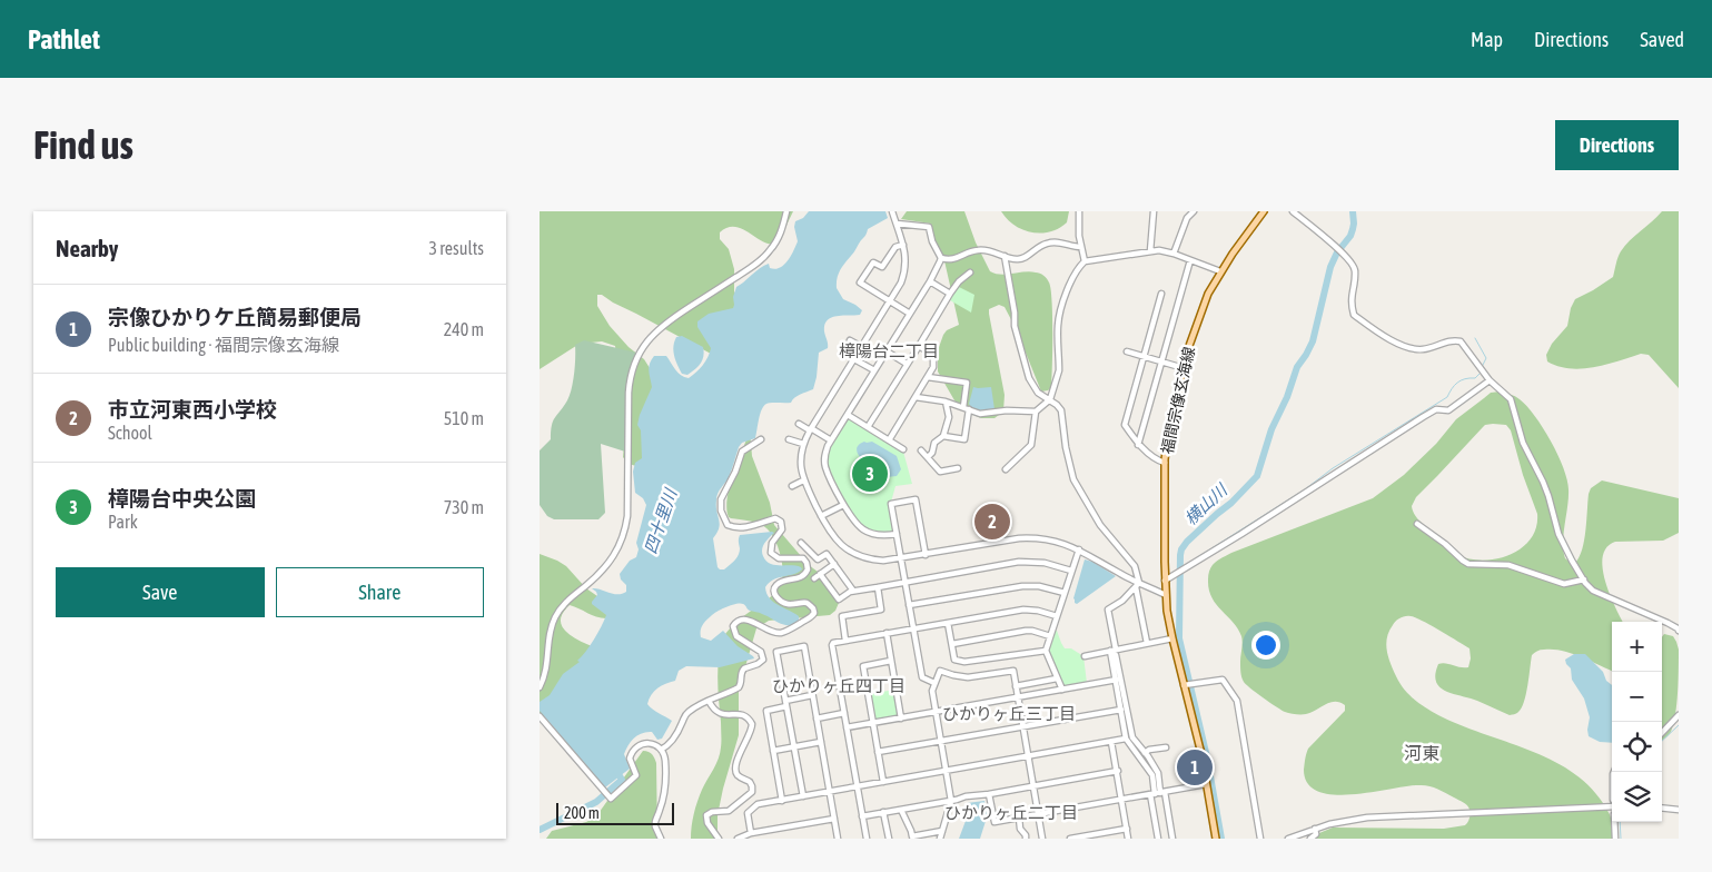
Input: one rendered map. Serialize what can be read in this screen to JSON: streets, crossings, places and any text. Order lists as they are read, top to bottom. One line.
{"streets":{"main road":["福間宗像玄海線"]},"districts":["樟陽台二丁目","ひかりヶ丘四丁目","ひかりヶ丘三丁目","河東","ひかりヶ丘二丁目"],"water":["横山川","四十里川"],"scale_bar":"200 m","page":{"header":"Pathlet","nav":["Map","Directions","Saved"],"buttons":["Directions",["Save","Share"]],"title":"Find us","heading":["Nearby","3 results"],"list":[{"mark":"1","name":"宗像ひかりケ丘簡易郵便局","note":"Public building · 福間宗像玄海線","value":"240 m"},{"mark":"2","name":"市立河東西小学校","note":"School","value":"510 m"},{"mark":"3","name":"樟陽台中央公園","note":"Park","value":"730 m"}],"pins":["3","2","1"],"map_buttons":["+","−"],"scale":"200 m"}}
